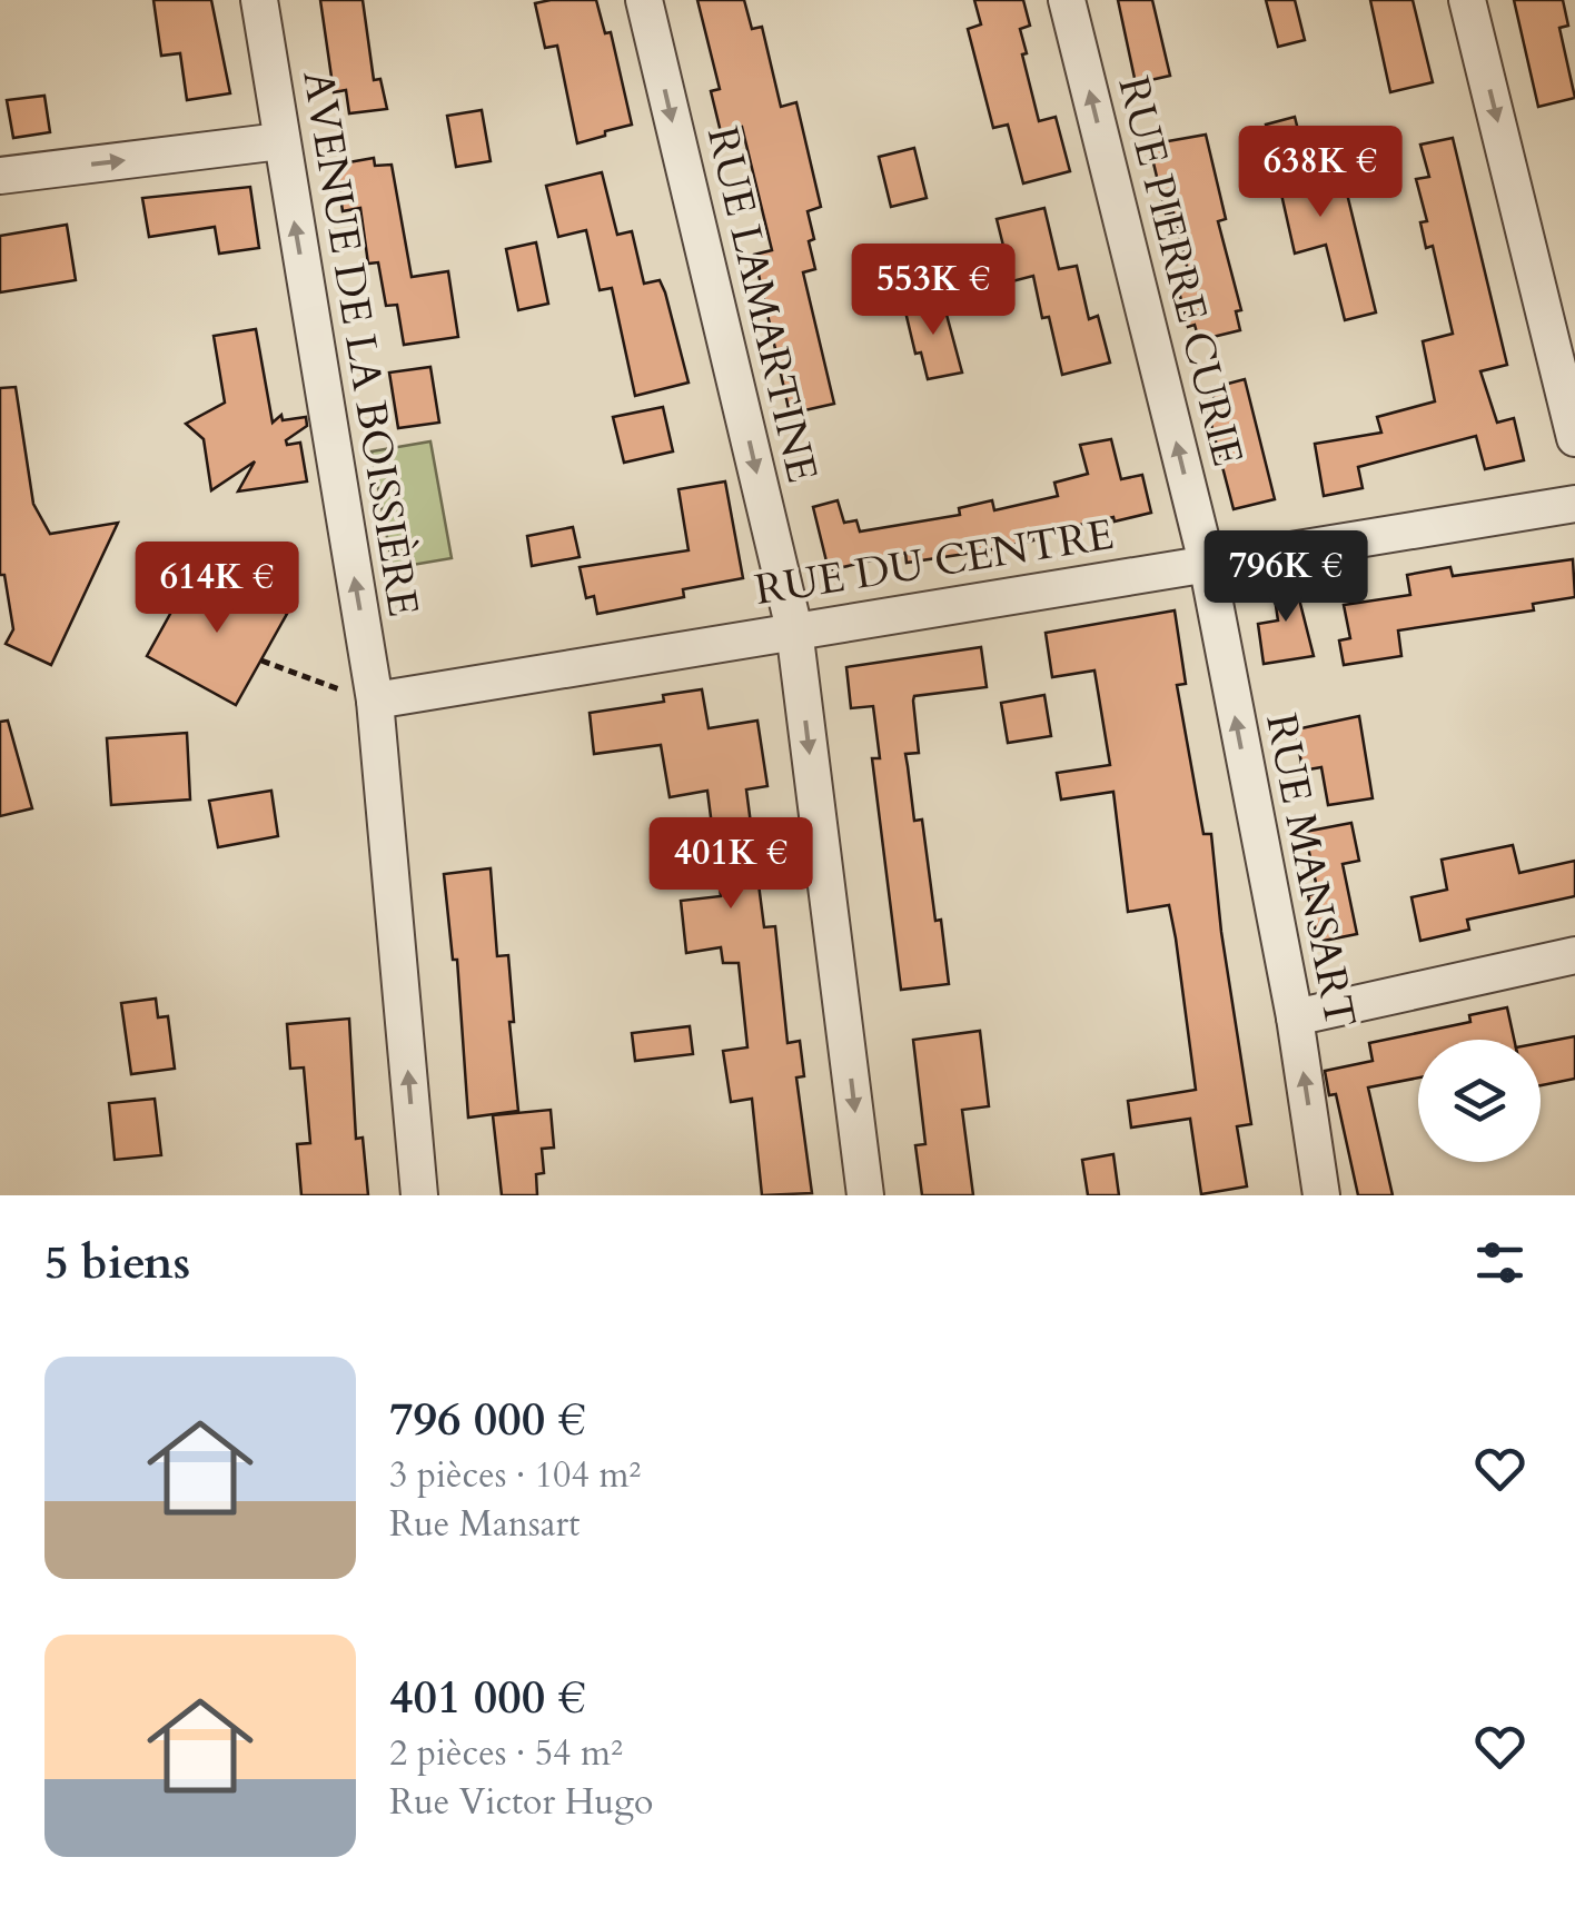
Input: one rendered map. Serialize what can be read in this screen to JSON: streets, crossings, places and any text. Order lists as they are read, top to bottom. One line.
{"streets":{"street":["RUE PIERRE CURIE","RUE LAMARTINE","AVENUE DE LA BOISSIÈRE","RUE DU CENTRE","RUE MANSART"]},"crossings":[["RUE PIERRE CURIE","RUE DU CENTRE"],["RUE PIERRE CURIE","RUE MANSART"],["RUE LAMARTINE","RUE DU CENTRE"],["AVENUE DE LA BOISSIÈRE","RUE DU CENTRE"],["RUE DU CENTRE","RUE MANSART"]],"one_way":["RUE PIERRE CURIE","RUE LAMARTINE","AVENUE DE LA BOISSIÈRE","RUE MANSART"],"page":{"price":["638K €","553K €","796K €","614K €","401K €"],"heading":"5 biens","list":[{"name":"796 000 €","note":"3 pièces · 104 m² · Rue Mansart"},{"name":"401 000 €","note":"2 pièces · 54 m² · Rue Victor Hugo"}]}}
